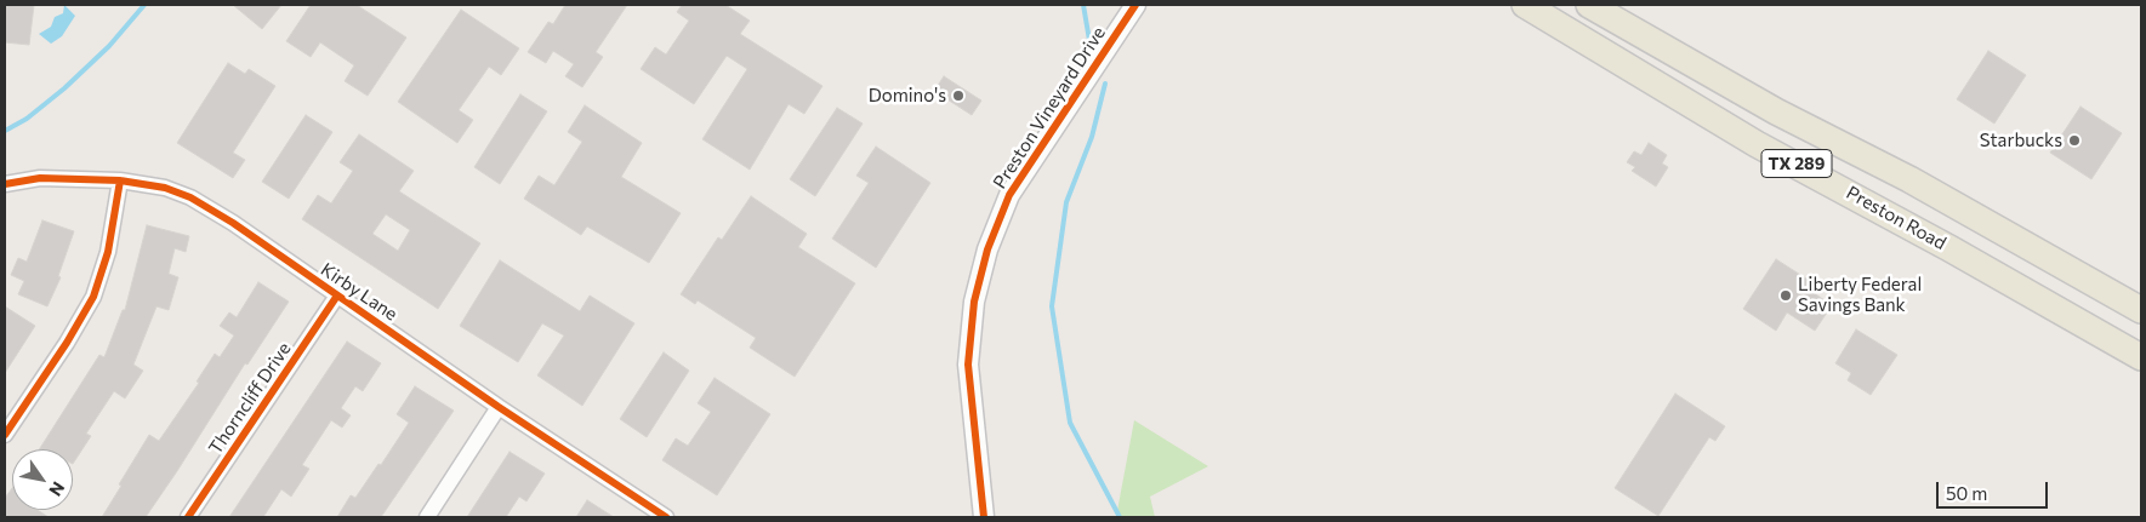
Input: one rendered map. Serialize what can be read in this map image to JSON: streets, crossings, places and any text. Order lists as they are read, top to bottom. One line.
{"streets":{"main road":["TX 289","Preston Road"],"street":["Preston Vineyard Drive","Kirby Lane","Thorncliff Drive"]},"crossings":[["Kirby Lane","Thorncliff Drive"]],"places":["Domino's","Starbucks","Liberty Federal Savings Bank"],"scale_bar":"50 m","north":"bottom right"}
